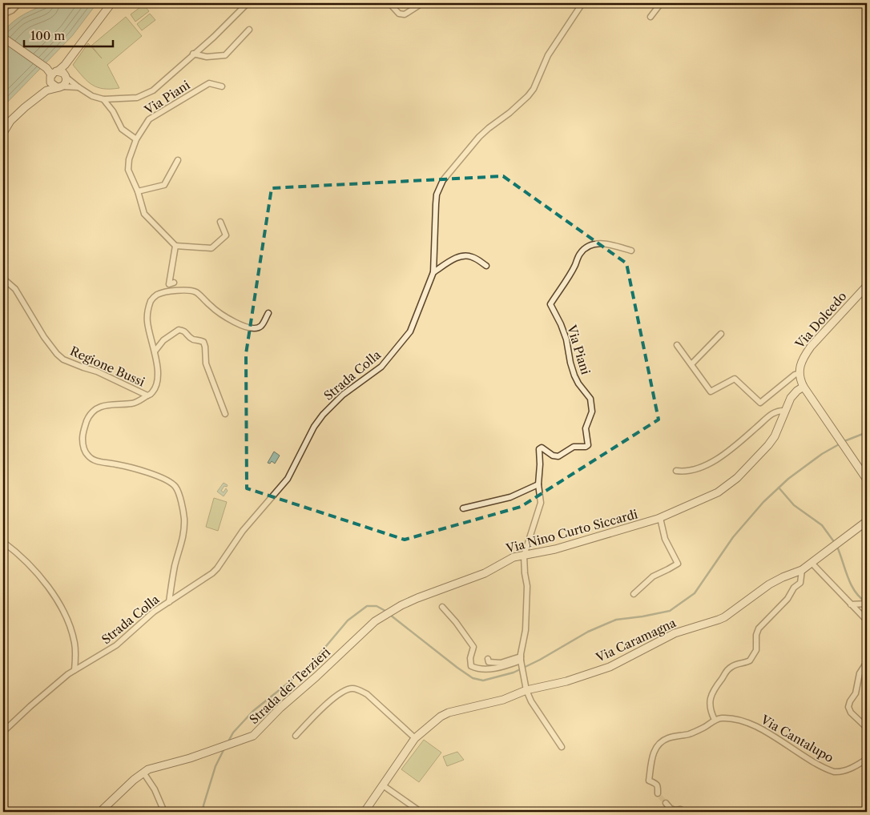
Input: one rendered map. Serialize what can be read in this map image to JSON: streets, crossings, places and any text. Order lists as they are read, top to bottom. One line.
{"streets":{"main road":["Via Dolcedo","Via Nino Curto Siccardi","Via Caramagna","Strada dei Terzieri"],"street":["Via Piani","Regione Bussi","Strada Colla","Via Cantalupo"]},"crossings":[["Via Piani","Via Nino Curto Siccardi"],["Via Piani","Via Caramagna"],["Regione Bussi","Strada Colla"],["Via Nino Curto Siccardi","Strada dei Terzieri"]],"scale_bar":"100 m"}
